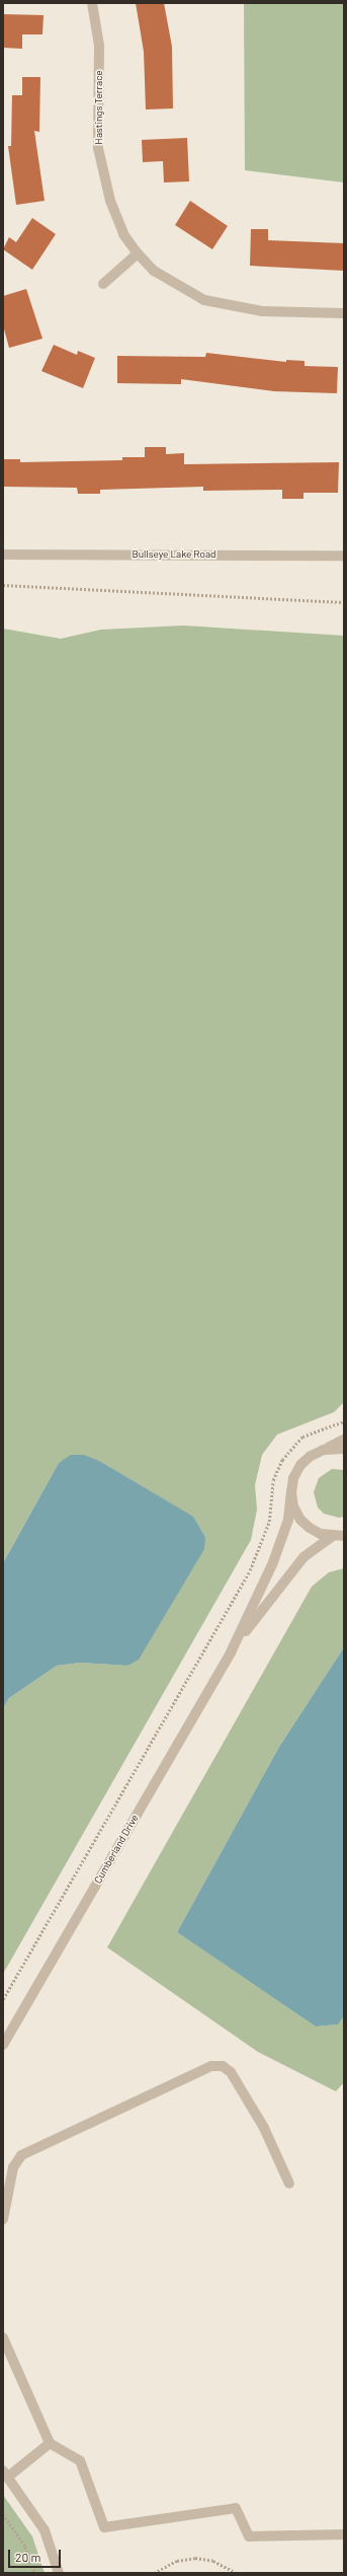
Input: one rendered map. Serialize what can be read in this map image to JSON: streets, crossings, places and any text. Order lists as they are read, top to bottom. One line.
{"streets":{"street":["Hastings Terrace","Bullseye Lake Road","Cumberland Drive"]},"scale_bar":"20 m"}
